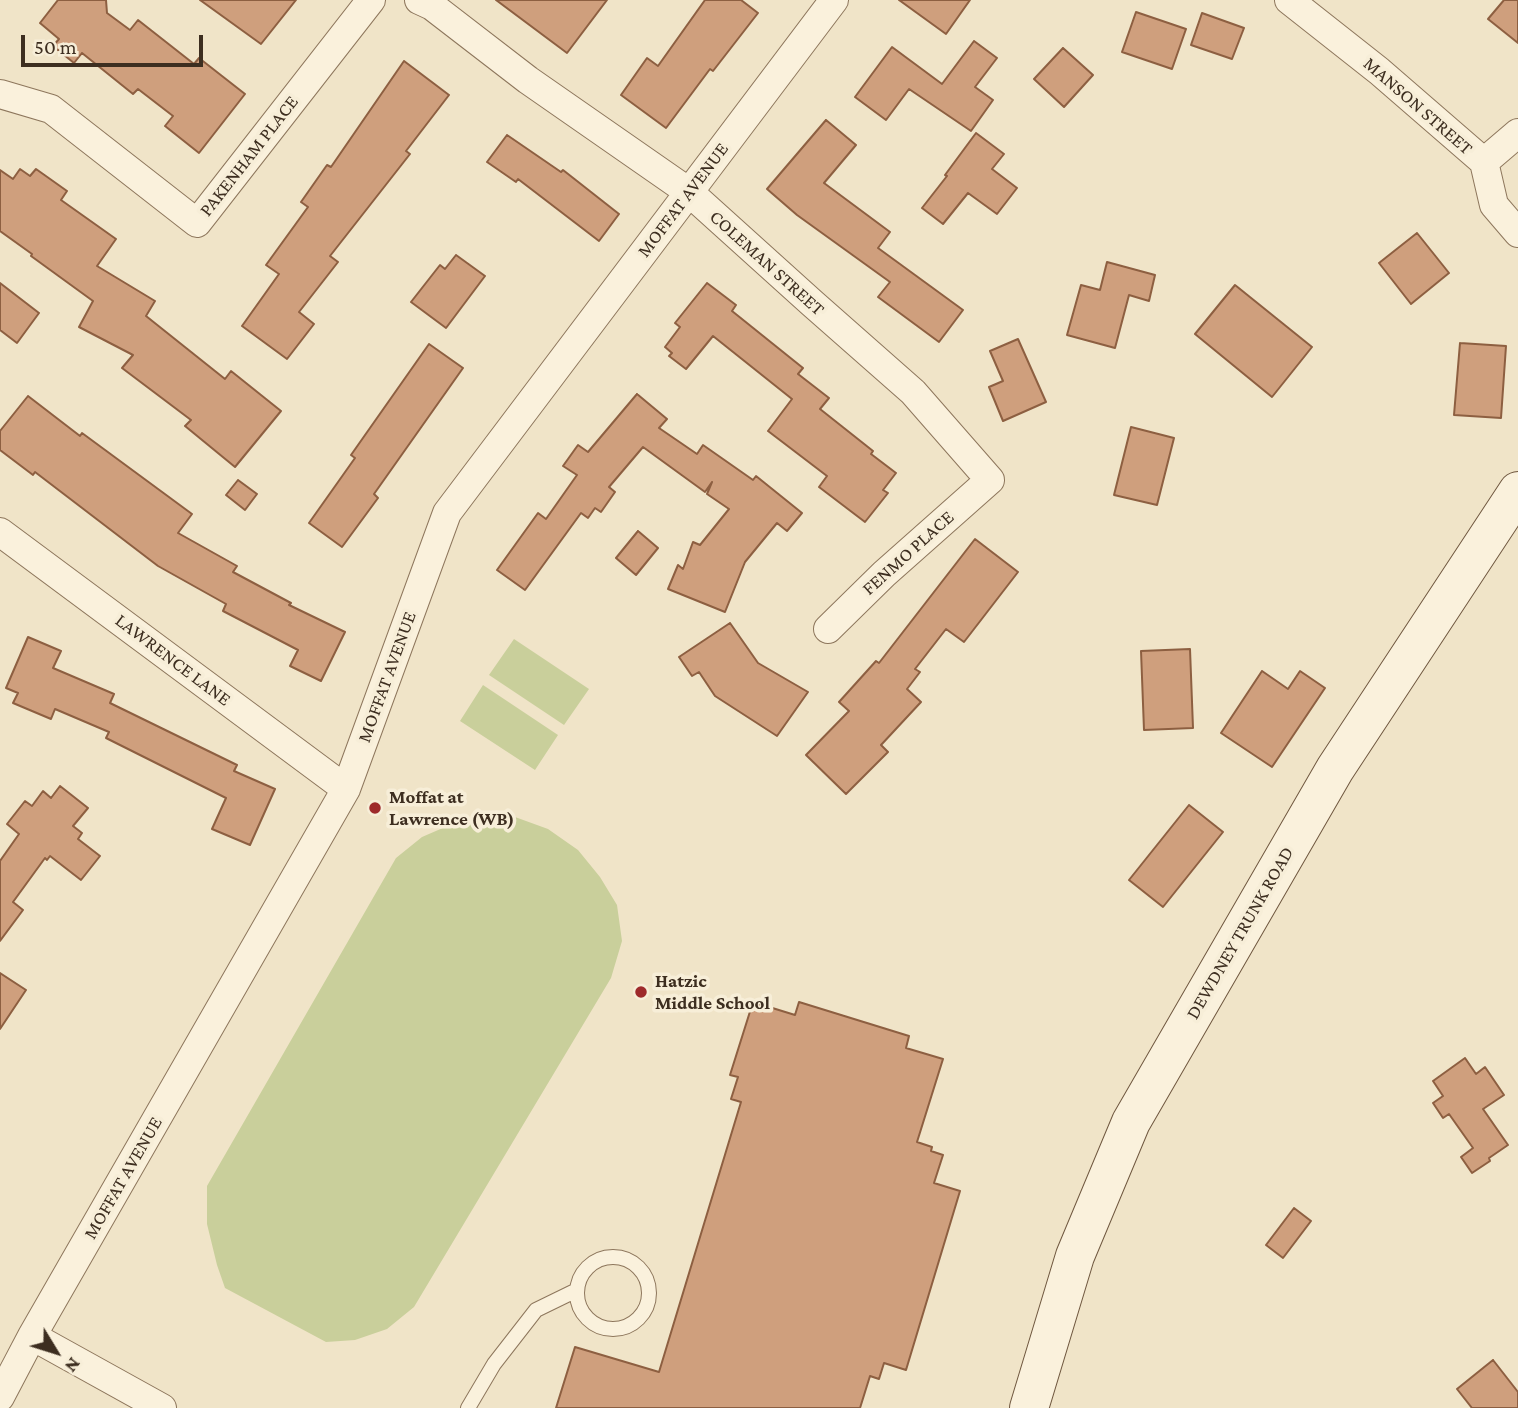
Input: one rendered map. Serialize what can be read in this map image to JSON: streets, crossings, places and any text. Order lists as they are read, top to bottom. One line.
{"streets":{"main road":["DEWDNEY TRUNK ROAD"],"street":["MANSON STREET","PAKENHAM PLACE","MOFFAT AVENUE","COLEMAN STREET","FENMO PLACE","LAWRENCE LANE"]},"crossings":[["MOFFAT AVENUE","COLEMAN STREET"],["MOFFAT AVENUE","LAWRENCE LANE"],["COLEMAN STREET","FENMO PLACE"]],"places":["Moffat at Lawrence (WB)","Hatzic Middle School"],"scale_bar":"50 m","north":"bottom right"}
